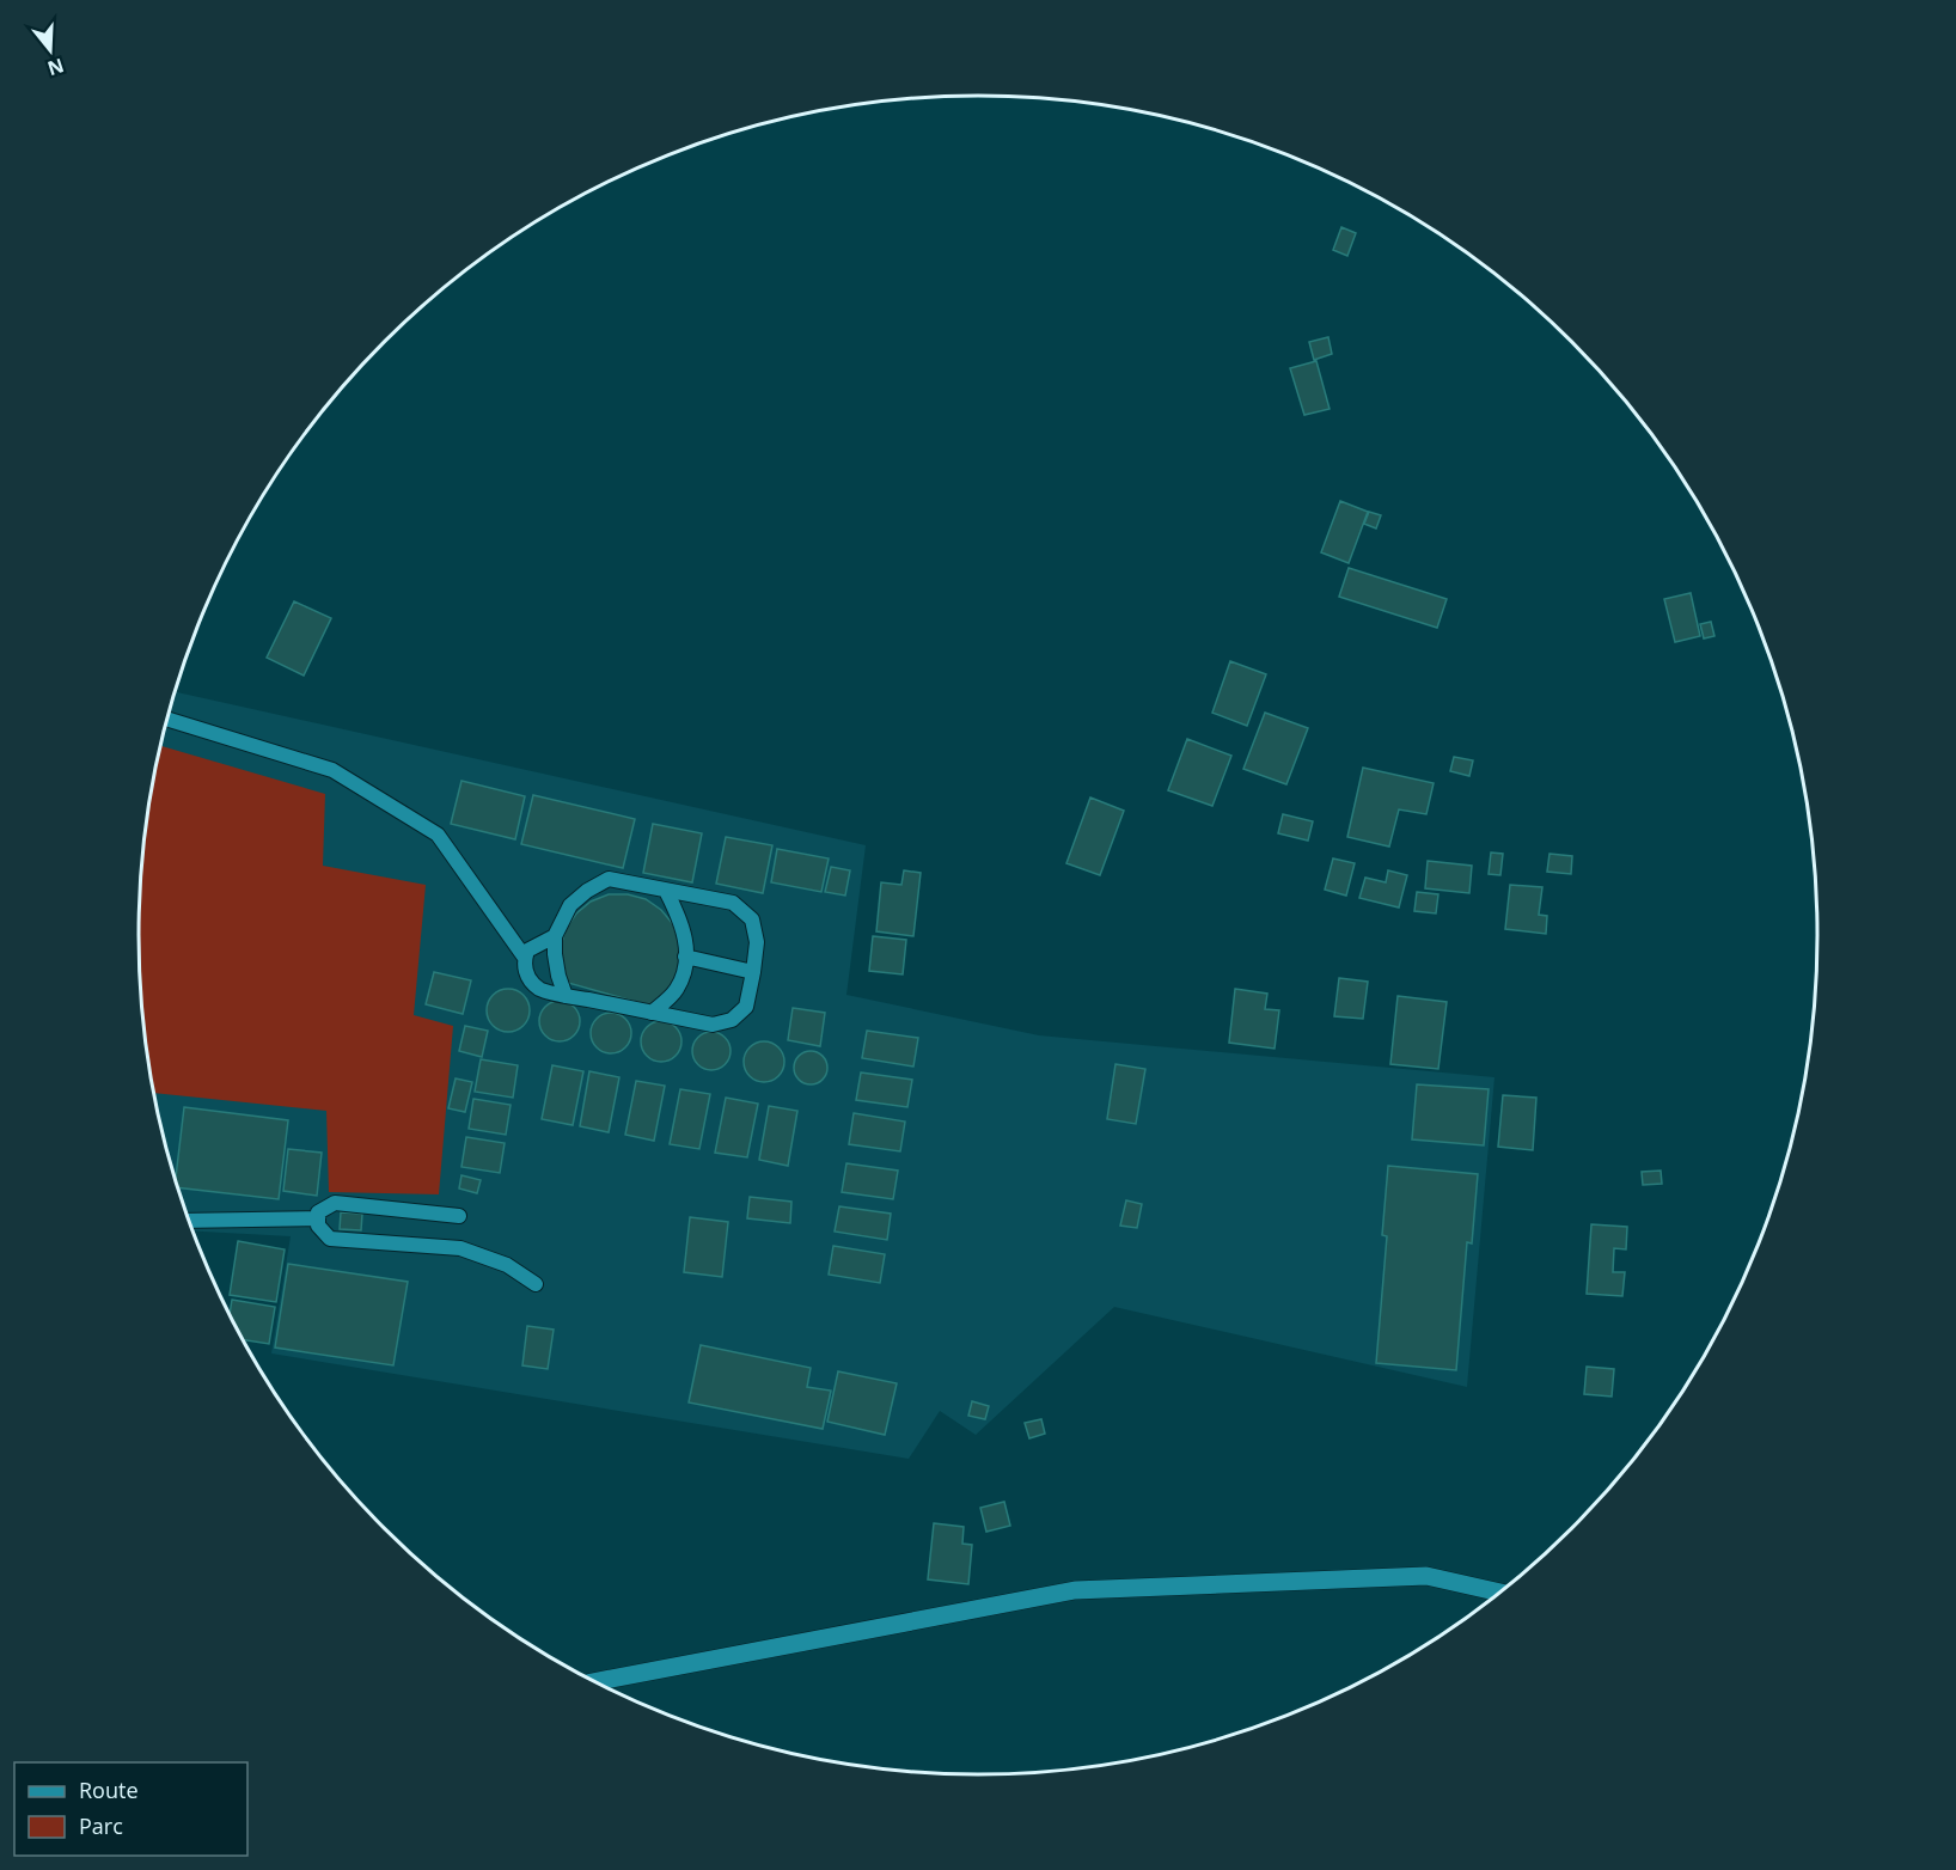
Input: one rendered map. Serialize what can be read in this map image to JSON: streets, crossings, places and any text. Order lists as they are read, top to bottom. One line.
{"legend":["Route","Parc"],"north":"bottom"}
